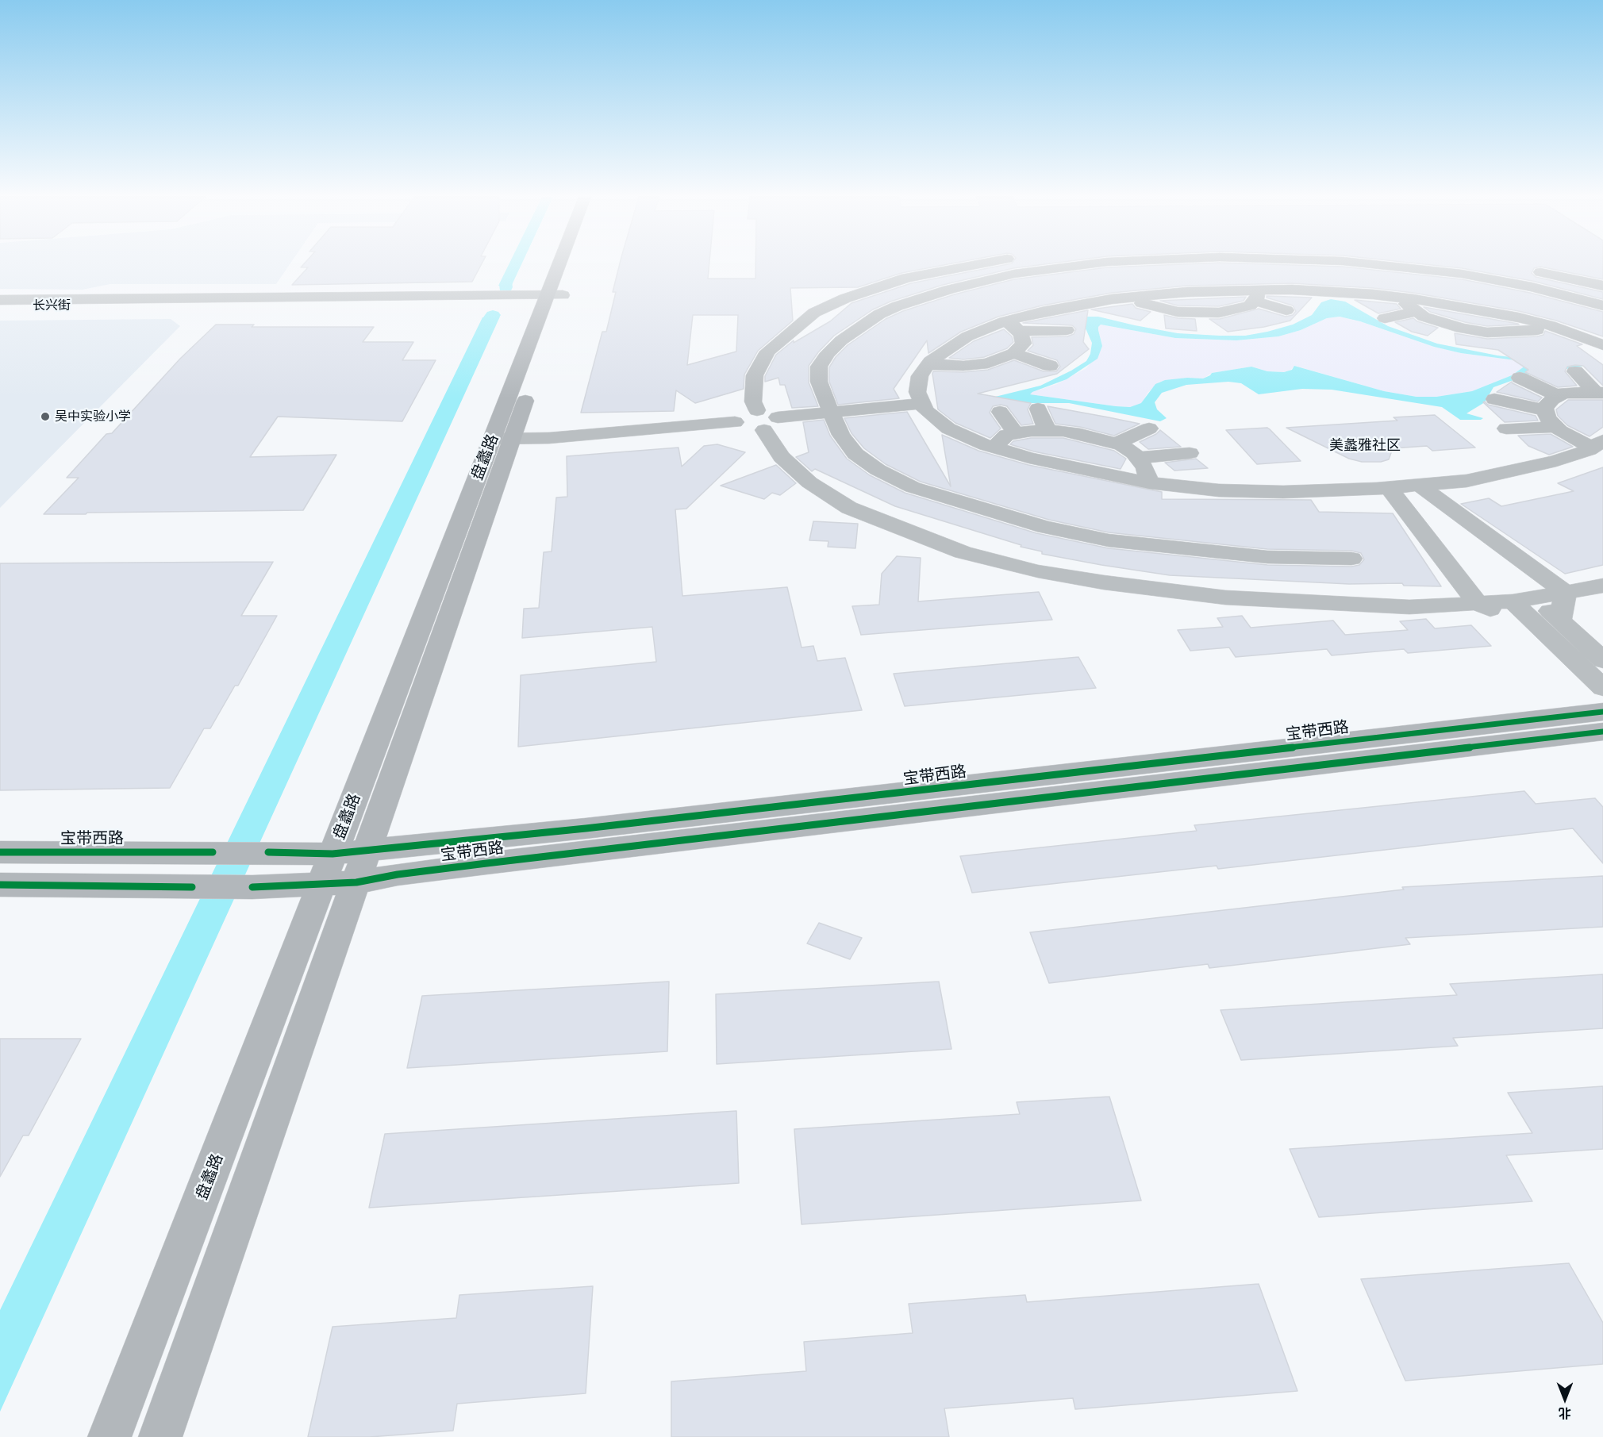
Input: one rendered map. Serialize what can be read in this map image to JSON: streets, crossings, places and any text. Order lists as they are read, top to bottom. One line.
{"streets":{"main road":["盘蠡路","宝带西路"],"street":["长兴街"]},"crossings":[["长兴街","盘蠡路"],["盘蠡路","宝带西路"]],"districts":["美蠡雅社区"],"places":["吴中实验小学"],"north":"bottom"}
